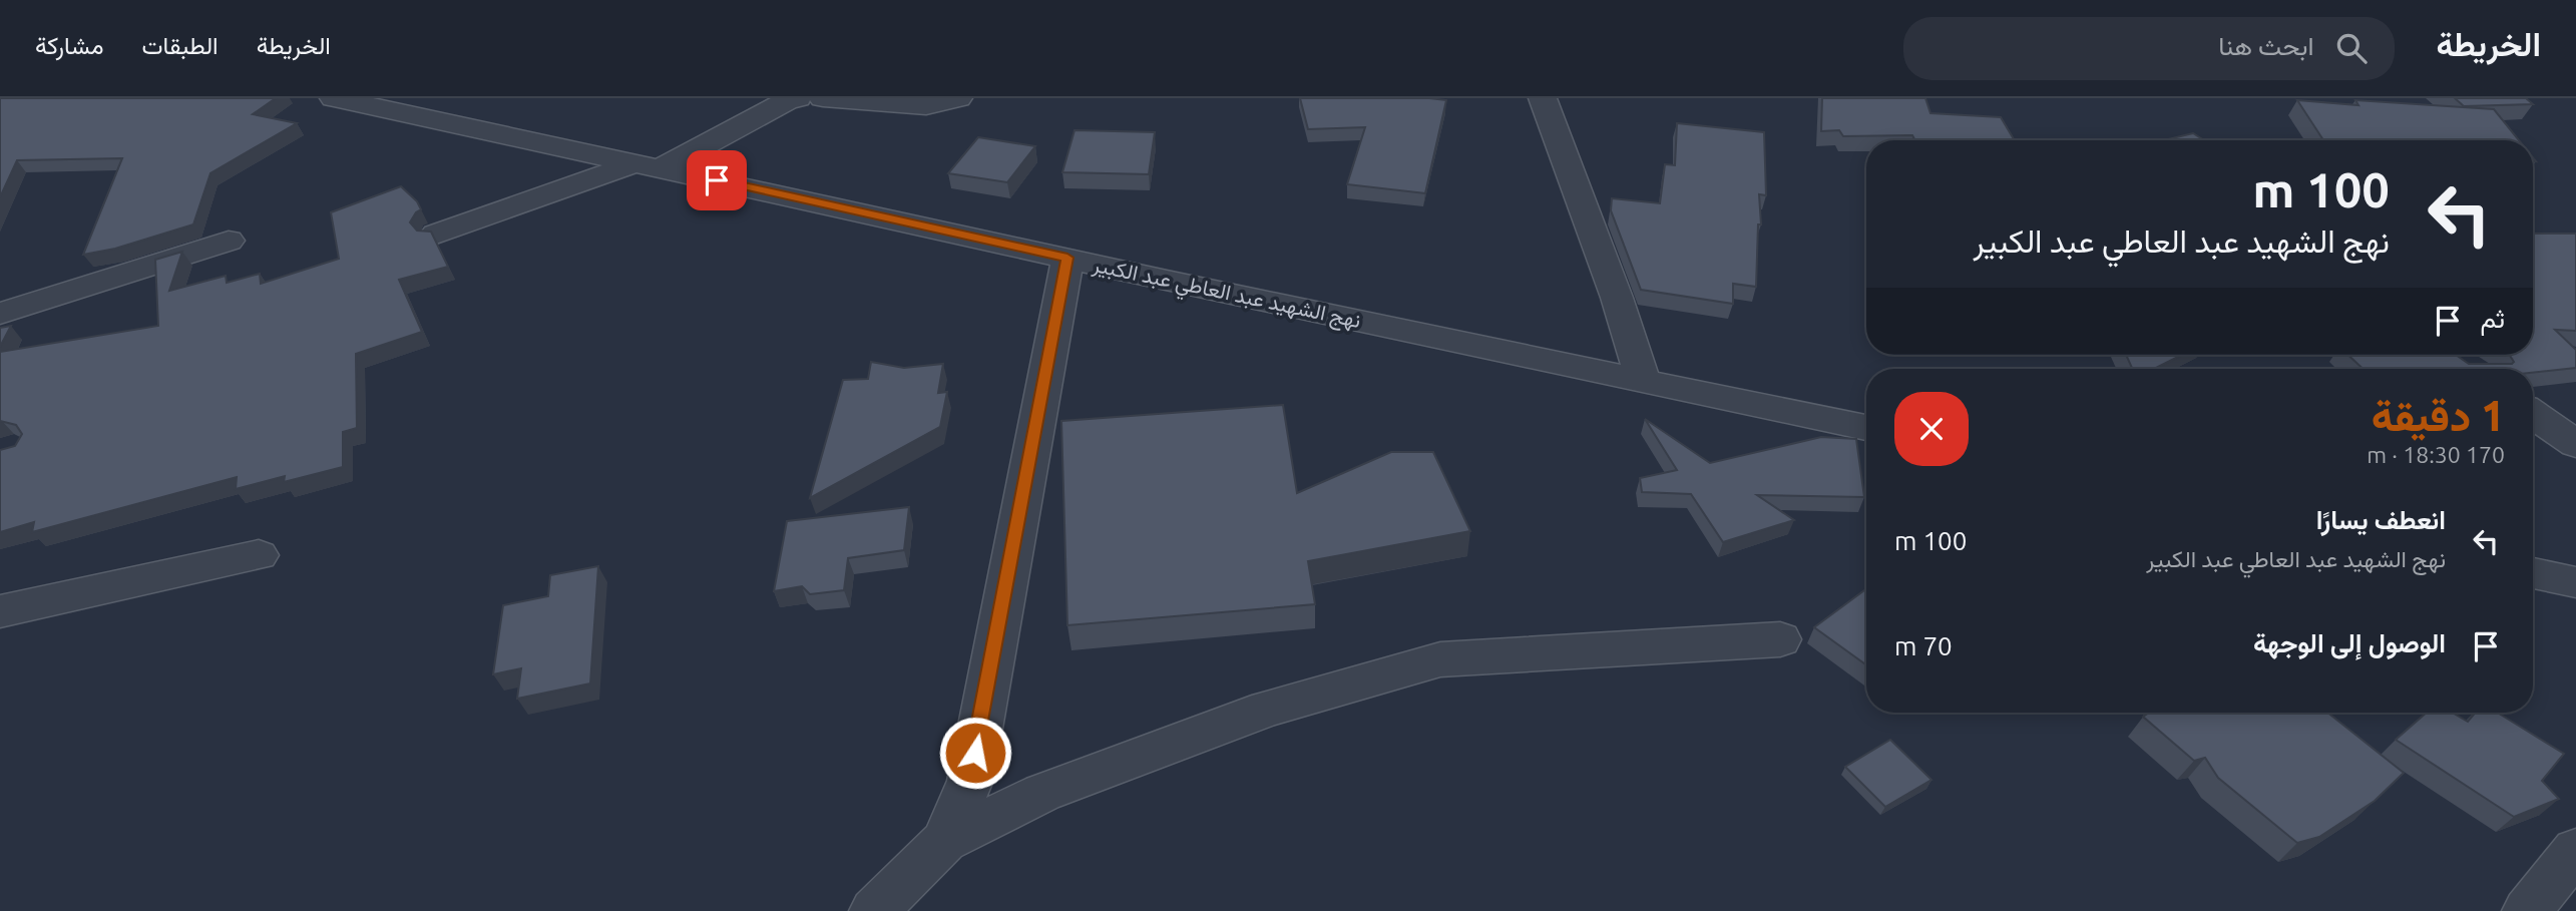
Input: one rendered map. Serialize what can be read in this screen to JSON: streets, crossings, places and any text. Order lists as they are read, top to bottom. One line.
{"streets":{"street":["نهج الشهيد عبد العاطي عبد الكبير"]},"page":{"header":"الخريطة","search":"ابحث هنا","nav":["الخريطة","الطبقات","مشاركة"],"turn":["100 m","نهج الشهيد عبد العاطي عبد الكبير"],"then":"ثم","heading":["1 دقيقة","170 m · 18:30"],"list":[{"name":"انعطف يسارًا","note":"نهج الشهيد عبد العاطي عبد الكبير","value":"100 m"},{"name":"الوصول إلى الوجهة","value":"70 m"}]}}
